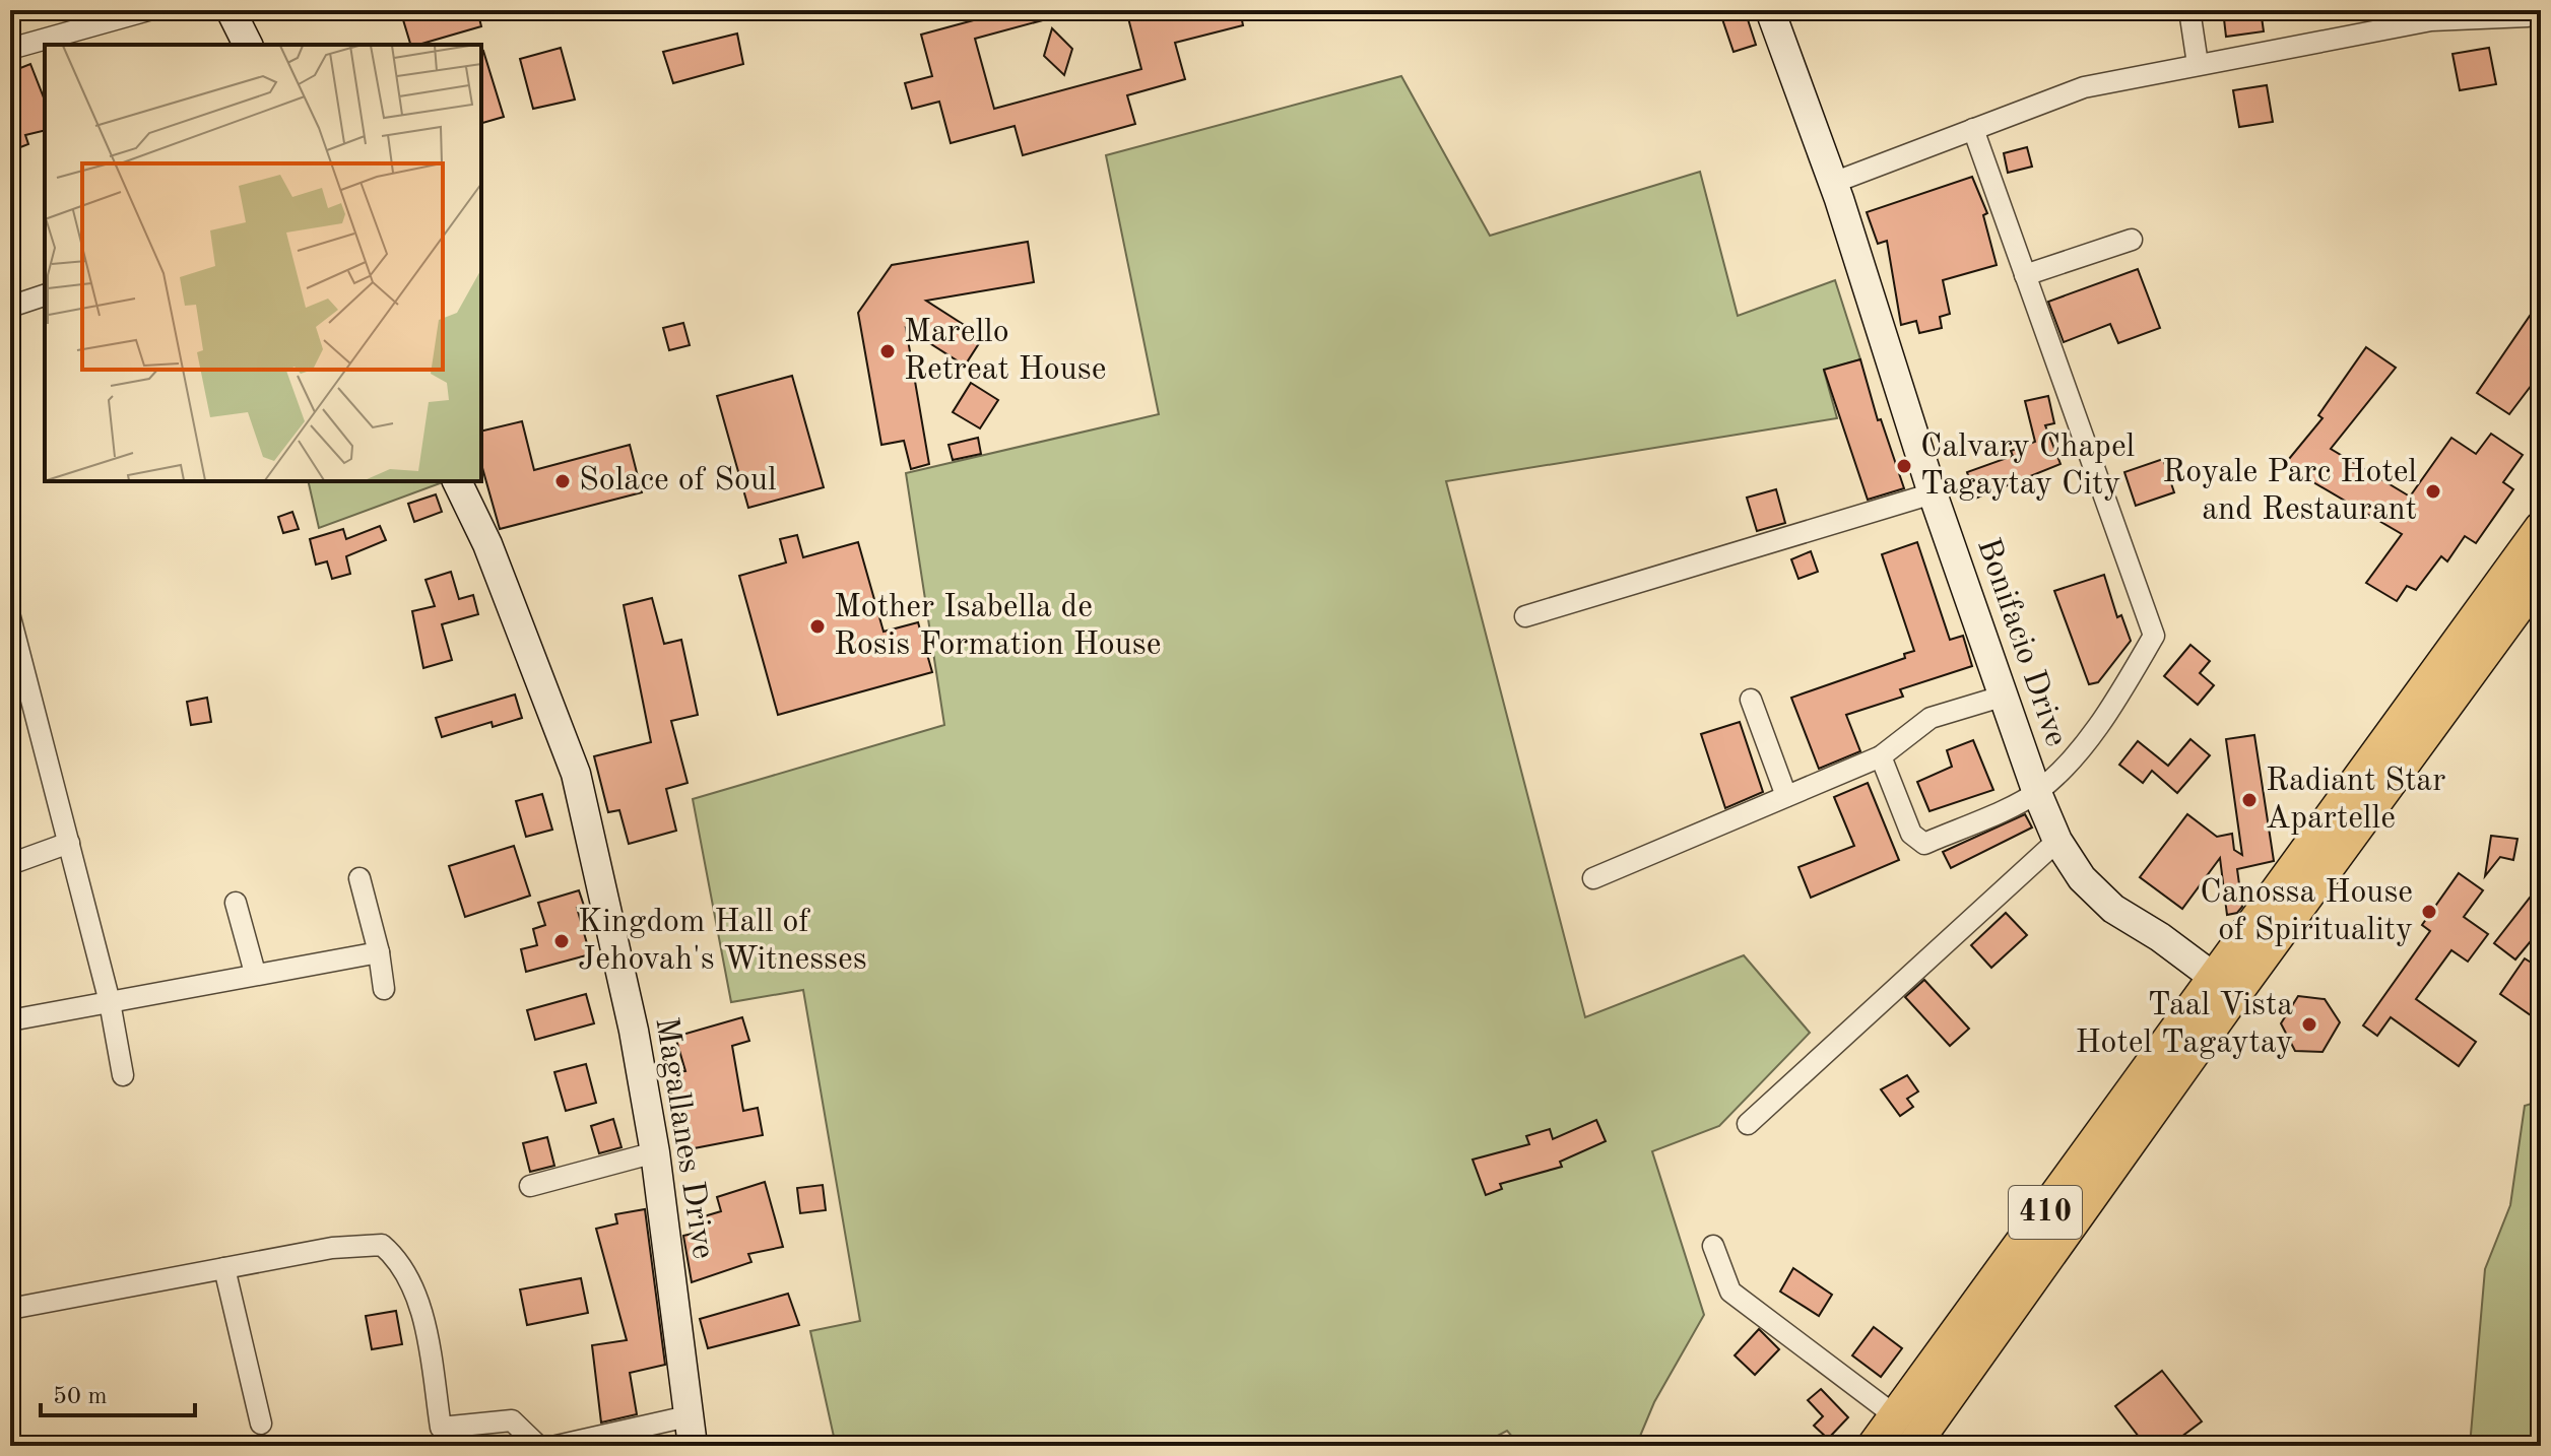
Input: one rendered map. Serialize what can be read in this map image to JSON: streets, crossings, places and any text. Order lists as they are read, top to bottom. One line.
{"streets":{"main road":["410"],"street":["Bonifacio Drive","Magallanes Drive"]},"crossings":[["Bonifacio Drive","410"]],"places":["Marello Retreat House","Calvary Chapel Tagaytay City","Solace of Soul","Royale Parc Hotel and Restaurant","Mother Isabella de Rosis Formation House","Radiant Star Apartelle","Canossa House of Spirituality","Kingdom Hall of Jehovah's Witnesses","Taal Vista Hotel Tagaytay"],"scale_bar":"50 m"}
